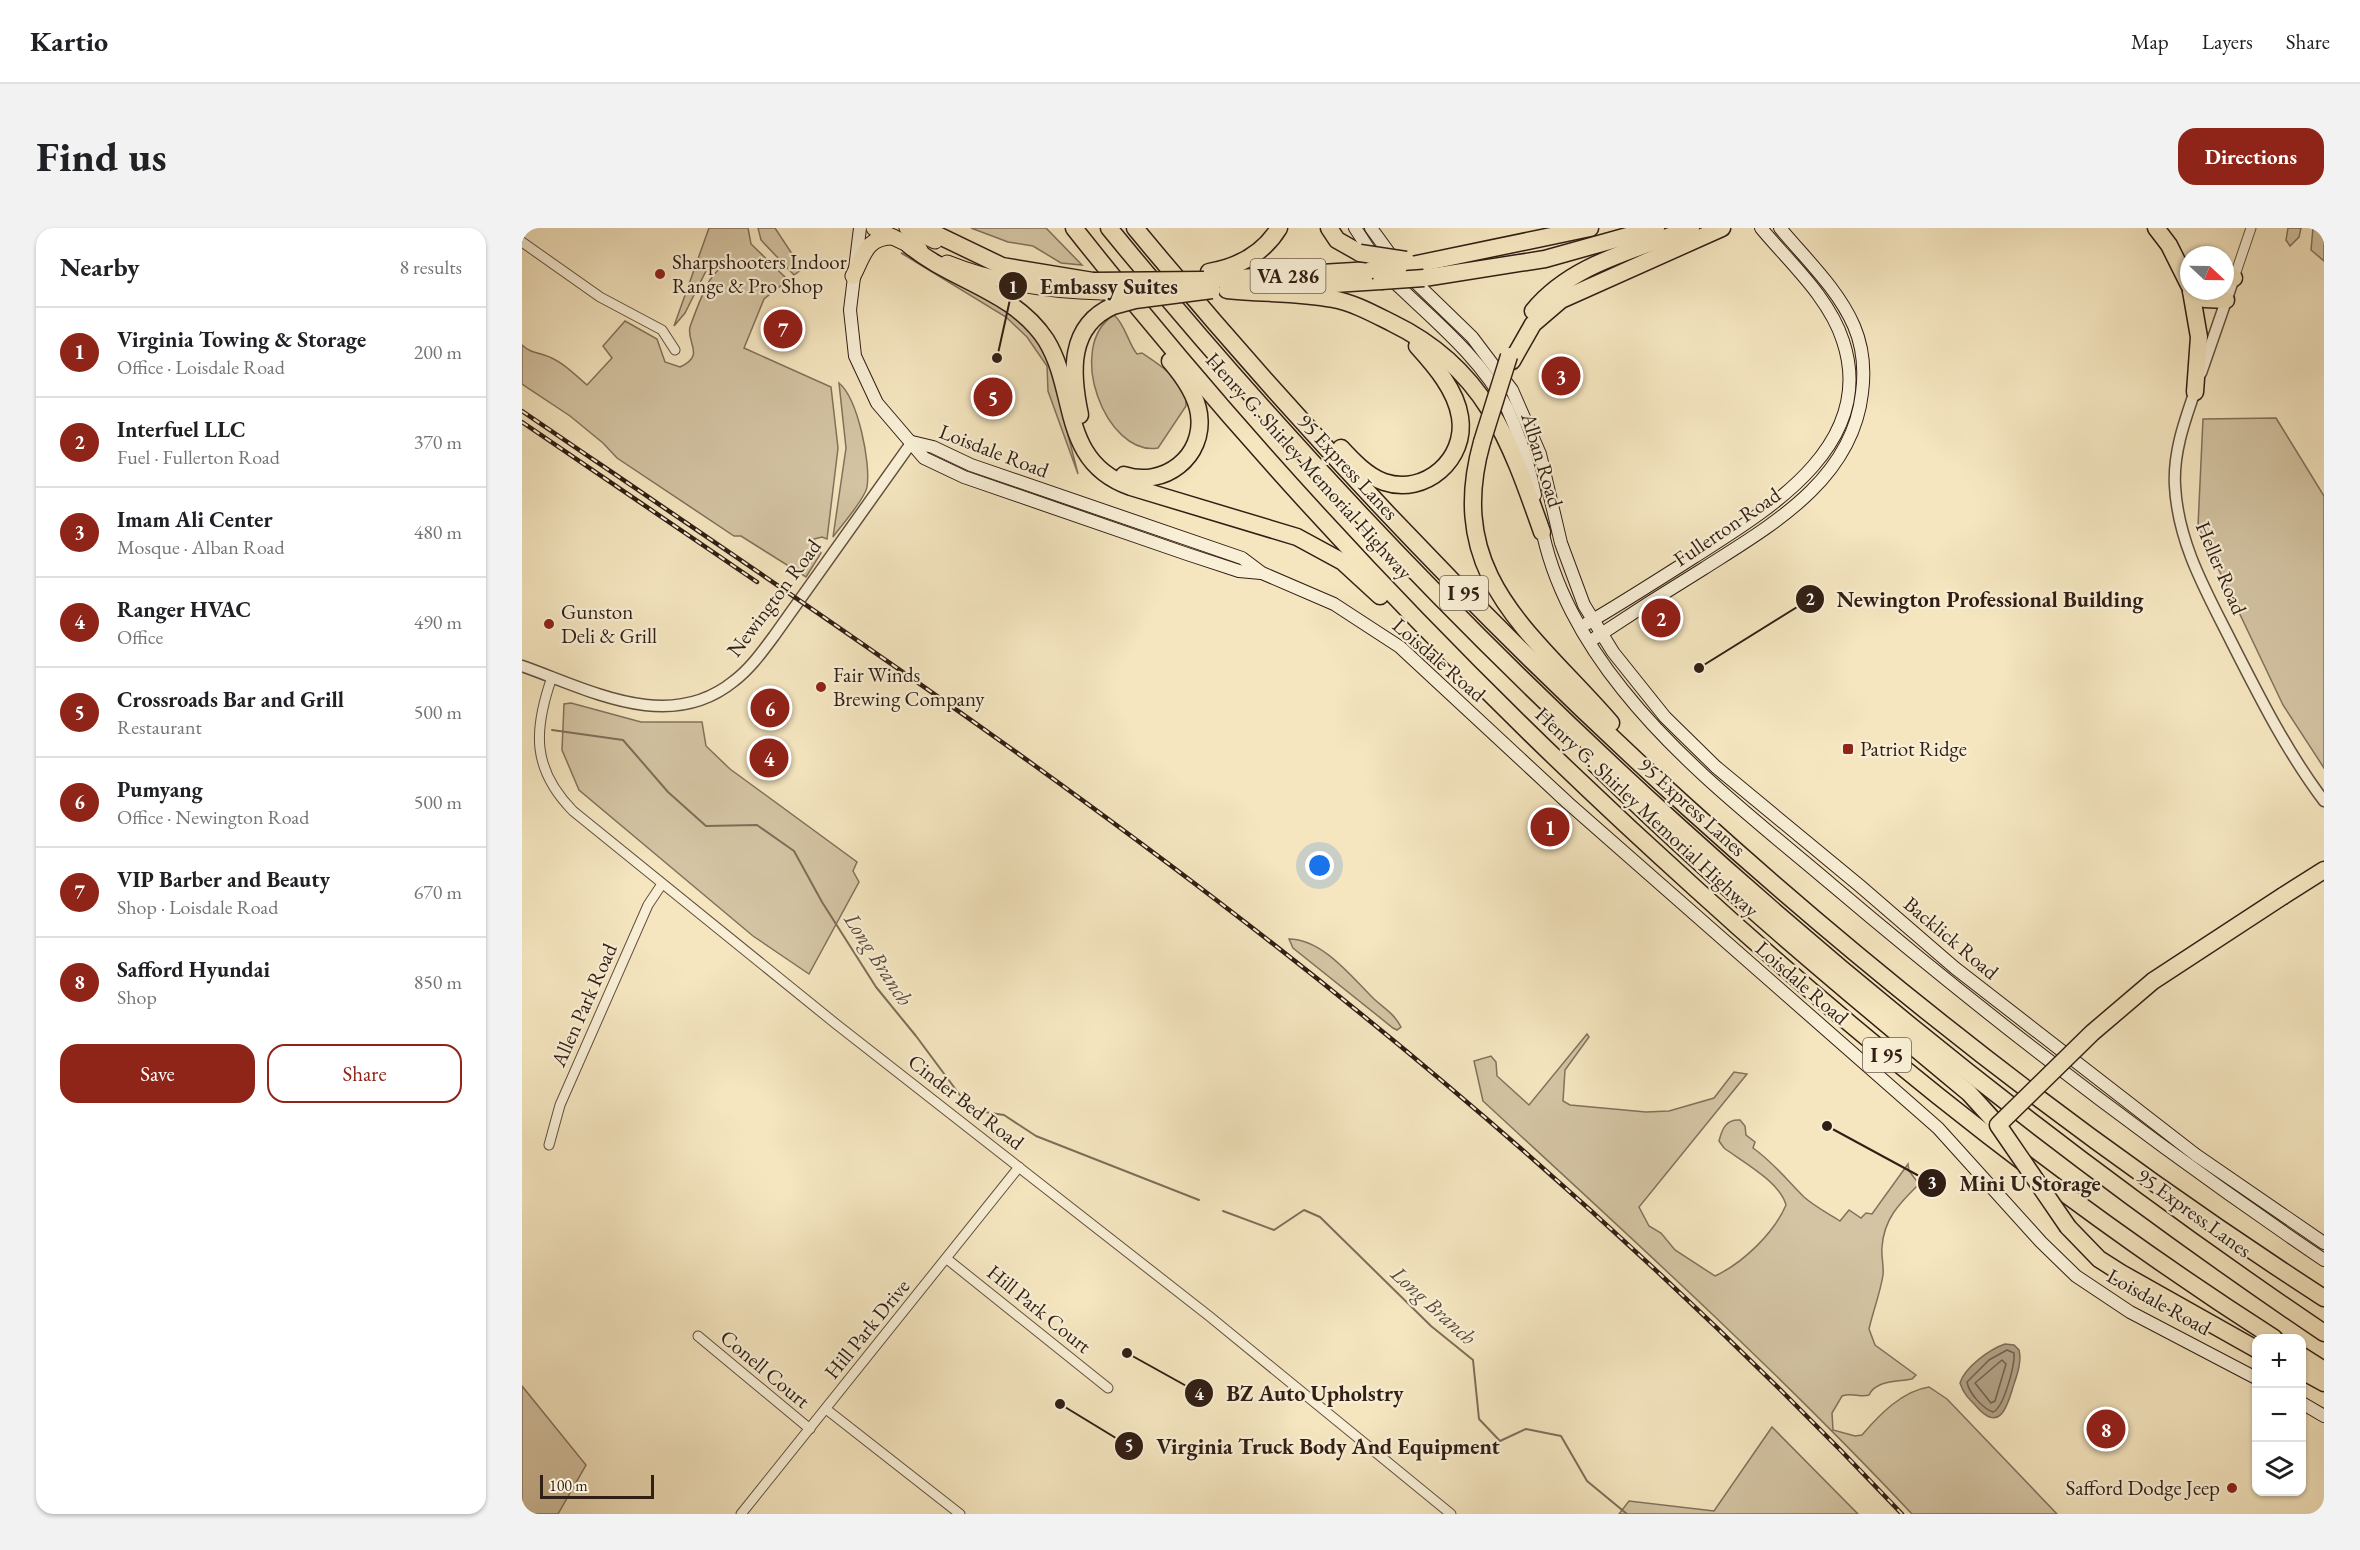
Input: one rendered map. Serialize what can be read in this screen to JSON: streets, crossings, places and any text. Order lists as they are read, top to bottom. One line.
{"streets":{"highway":["VA 286","Henry G. Shirley Memorial Highway","95 Express Lanes","I 95"],"main road":["Loisdale Road","Alban Road","Fullerton Road","Backlick Road"],"street":["Heller Road","Newington Road","Allen Park Road","Cinder Bed Road","Hill Park Court","Hill Park Drive","Conell Court"]},"crossings":[["VA 286","Alban Road"],["Loisdale Road","Newington Road"],["Alban Road","Fullerton Road"],["Alban Road","Backlick Road"],["Fullerton Road","Backlick Road"],["Newington Road","Cinder Bed Road"],["Allen Park Road","Cinder Bed Road"],["Cinder Bed Road","Hill Park Drive"],["Hill Park Court","Hill Park Drive"],["Hill Park Drive","Conell Court"]],"water":["Long Branch"],"places":{"other":["Sharpshooters Indoor Range & Pro Shop","Embassy Suites","Gunston Deli & Grill","Newington Professional Building","Fair Winds Brewing Company","Mini U Storage","BZ Auto Upholstry","Virginia Truck Body And Equipment","Safford Dodge Jeep"],"transit":["Patriot Ridge"]},"scale_bar":"100 m","north":"right","page":{"header":"Kartio","nav":["Map","Layers","Share"],"buttons":["Directions",["Save","Share"]],"title":"Find us","heading":["Nearby","8 results"],"list":[{"mark":"1","name":"Virginia Towing & Storage","note":"Office · Loisdale Road","value":"200 m"},{"mark":"2","name":"Interfuel LLC","note":"Fuel · Fullerton Road","value":"370 m"},{"mark":"3","name":"Imam Ali Center","note":"Mosque · Alban Road","value":"480 m"},{"mark":"4","name":"Ranger HVAC","note":"Office","value":"490 m"},{"mark":"5","name":"Crossroads Bar and Grill","note":"Restaurant","value":"500 m"},{"mark":"6","name":"Pumyang","note":"Office · Newington Road","value":"500 m"},{"mark":"7","name":"VIP Barber and Beauty","note":"Shop · Loisdale Road","value":"670 m"},{"mark":"8","name":"Safford Hyundai","note":"Shop","value":"850 m"}],"pins":["7","3","5","2","6","4","1","8"],"map_buttons":["+","−"],"scale":"100 m"}}
